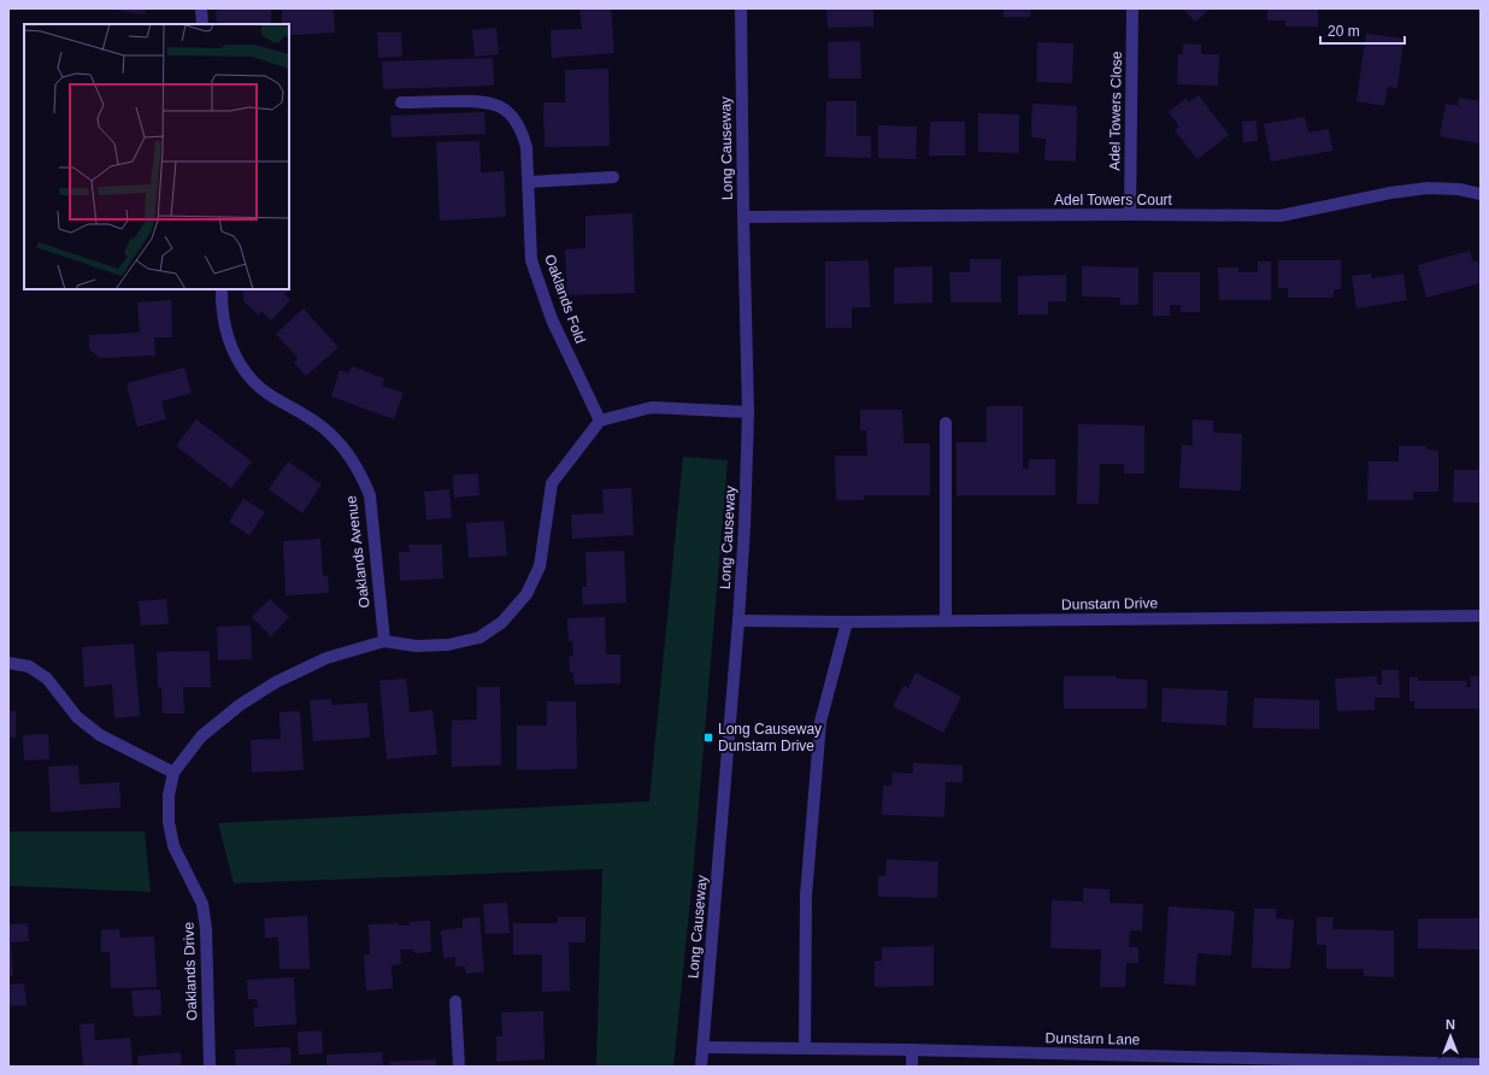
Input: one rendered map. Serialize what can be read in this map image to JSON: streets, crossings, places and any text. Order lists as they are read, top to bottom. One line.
{"streets":{"street":["Adel Towers Close","Long Causeway","Adel Towers Court","Oaklands Fold","Oaklands Avenue","Dunstarn Drive","Oaklands Drive","Dunstarn Lane"]},"crossings":[["Adel Towers Close","Adel Towers Court"],["Long Causeway","Adel Towers Court"],["Long Causeway","Dunstarn Drive"],["Long Causeway","Dunstarn Lane"],["Oaklands Fold","Oaklands Drive"],["Oaklands Avenue","Oaklands Drive"]],"places":{"transit":["Long Causeway Dunstarn Drive"]},"scale_bar":"20 m","north":"top"}
